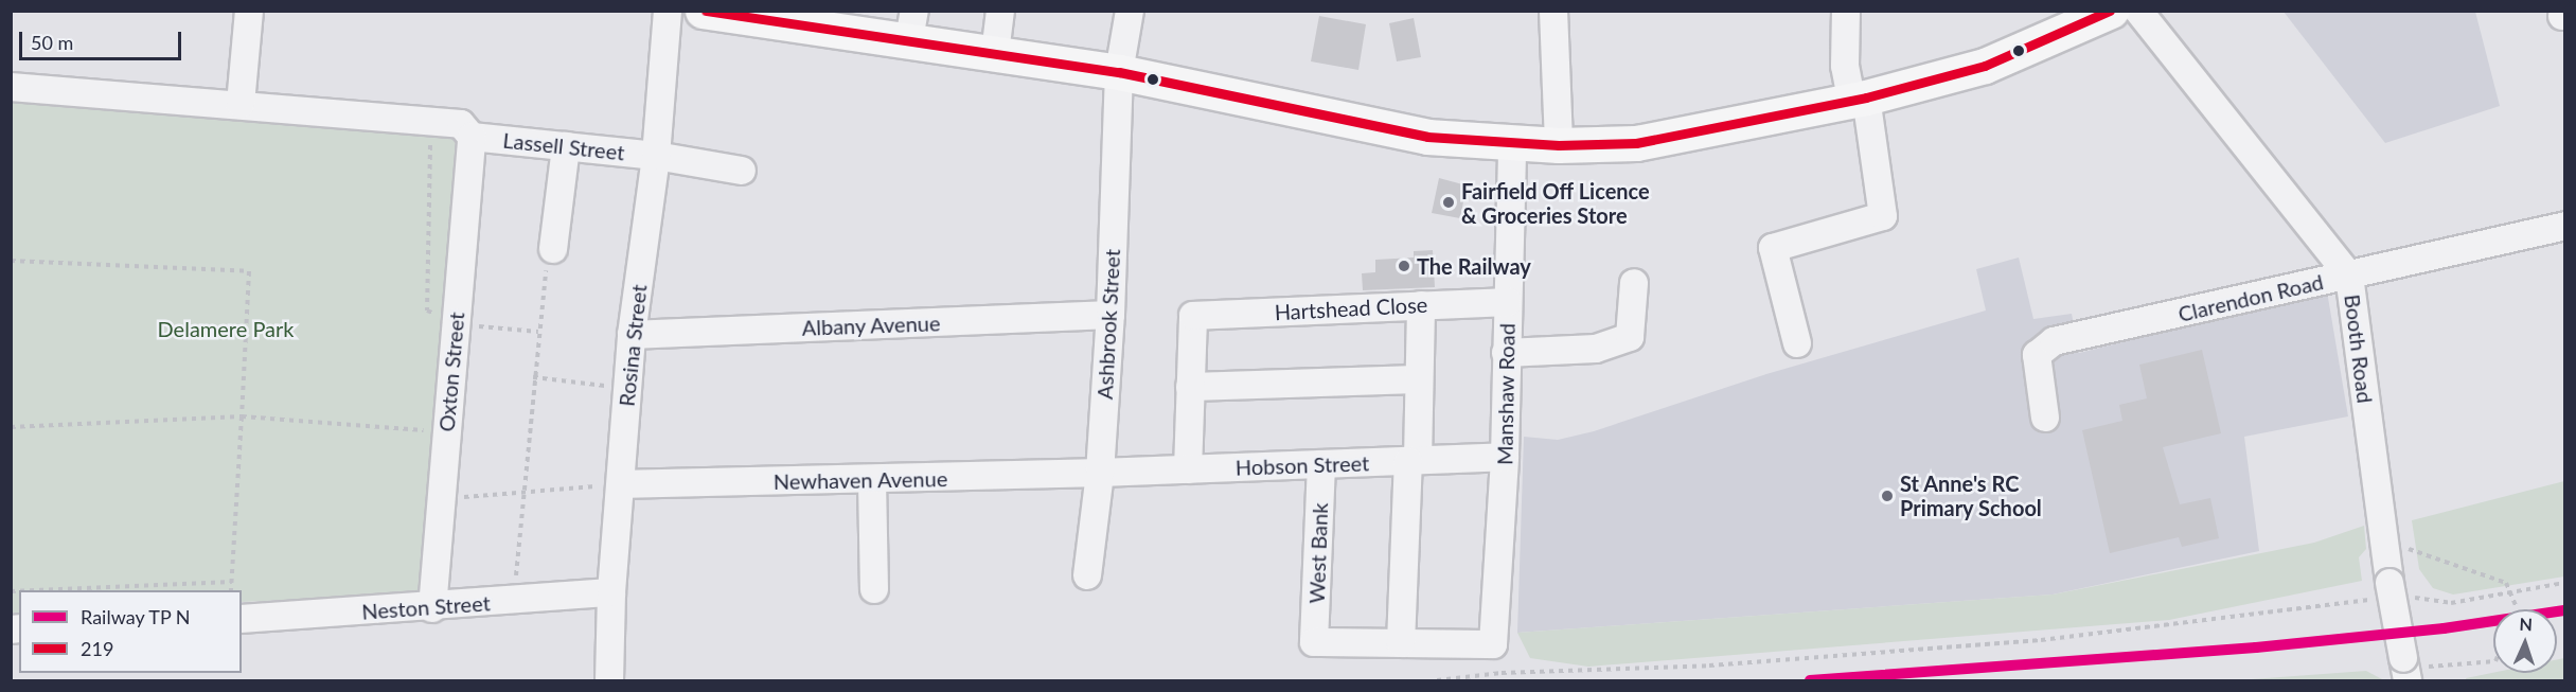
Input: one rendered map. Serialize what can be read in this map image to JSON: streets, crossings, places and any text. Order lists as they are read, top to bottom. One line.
{"streets":{"street":["Lassell Street","Clarendon Road","Hartshead Close","Ashbrook Street","Albany Avenue","Rosina Street","Booth Road","Oxton Street","Manshaw Road","Hobson Street","Newhaven Avenue","West Bank","Neston Street"]},"crossings":[["Lassell Street","Rosina Street"],["Lassell Street","Oxton Street"],["Clarendon Road","Booth Road"],["Hartshead Close","Manshaw Road"],["Ashbrook Street","Albany Avenue"],["Ashbrook Street","Hobson Street"],["Ashbrook Street","Newhaven Avenue"],["Albany Avenue","Rosina Street"],["Rosina Street","Newhaven Avenue"],["Rosina Street","Neston Street"],["Oxton Street","Neston Street"],["Manshaw Road","Hobson Street"],["Manshaw Road","West Bank"],["Hobson Street","Newhaven Avenue"],["Hobson Street","West Bank"]],"parks":["Delamere Park"],"places":["Fairfield Off Licence & Groceries Store","The Railway","St Anne's RC Primary School"],"lines":["transit line 219"],"legend":["Railway TP N","219"],"scale_bar":"50 m","north":"top"}
